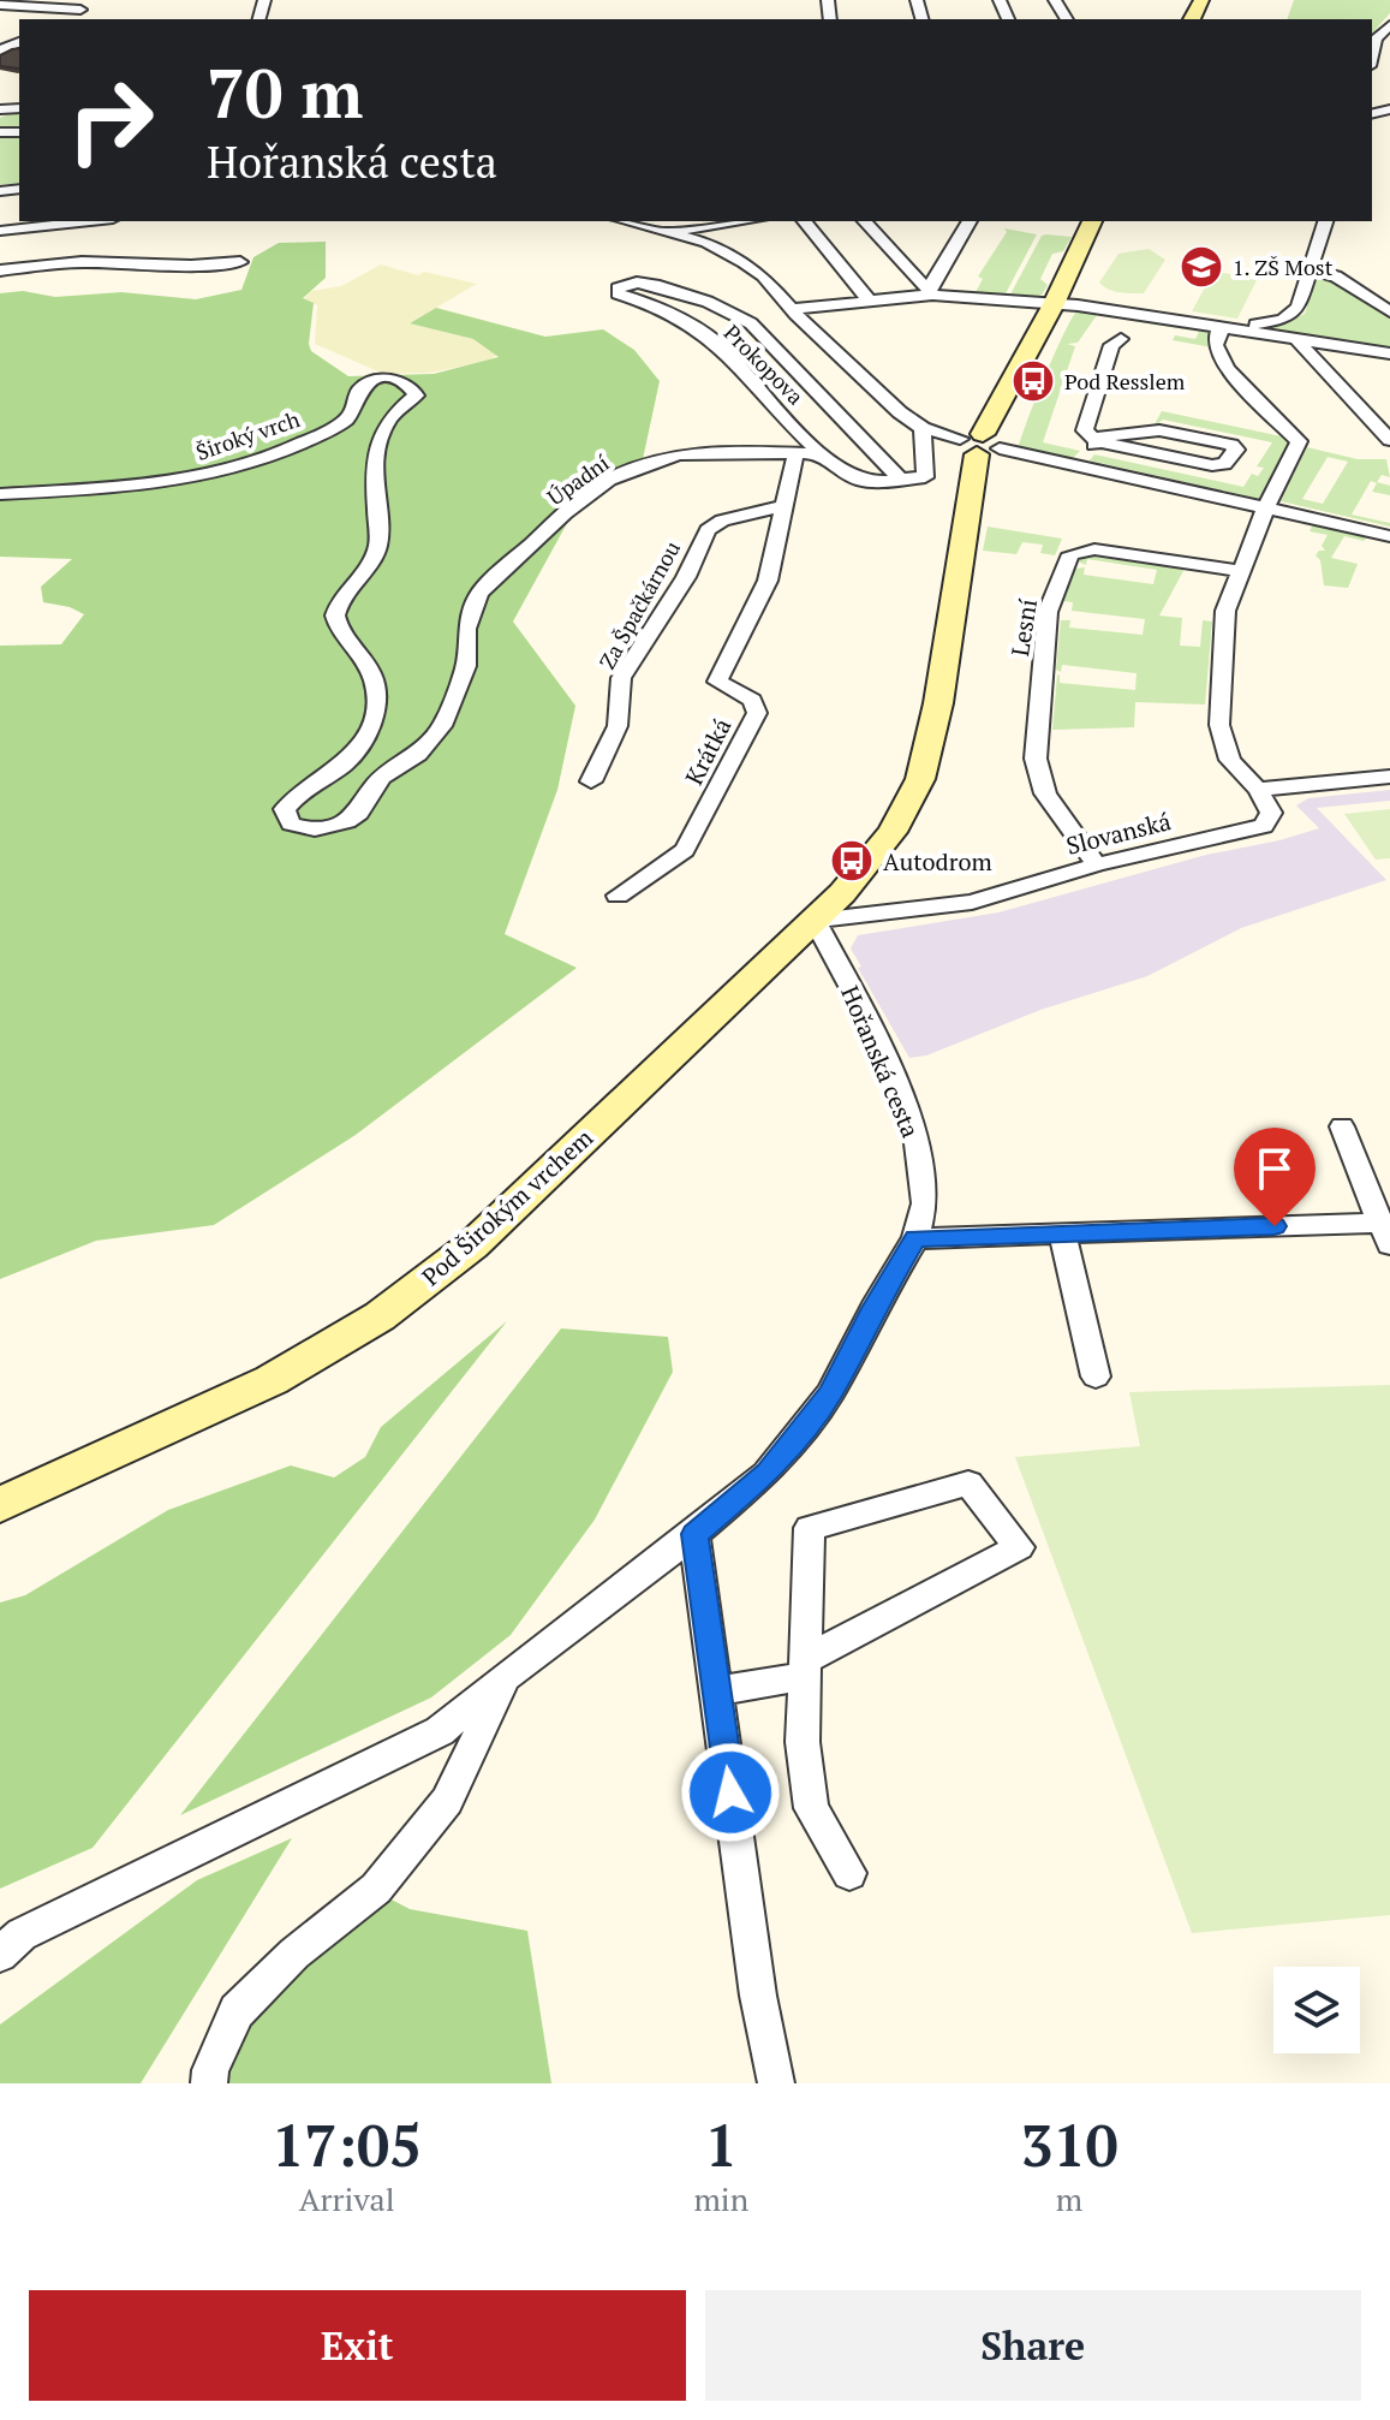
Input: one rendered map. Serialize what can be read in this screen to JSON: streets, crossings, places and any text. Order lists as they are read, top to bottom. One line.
{"streets":{"street":["Prokopova","Široký vrch","Úpadní","Za Špačkárnou","Lesní","Krátká","Slovanská","Hořanská cesta","Pod Širokým vrchem"]},"crossings":[["Prokopova","Úpadní"],["Prokopova","Pod Širokým vrchem"],["Široký vrch","Úpadní"],["Úpadní","Krátká"],["Za Špačkárnou","Krátká"],["Lesní","Slovanská"],["Slovanská","Hořanská cesta"],["Slovanská","Pod Širokým vrchem"],["Hořanská cesta","Pod Širokým vrchem"]],"places":{"school or university":["1. ZŠ Most"],"bus stop":["Pod Resslem","Autodrom"]},"page":{"turn":["70 m","Hořanská cesta"],"eta":["17:05","Arrival","1","min","310","m"],"buttons":["Exit","Share"]}}
